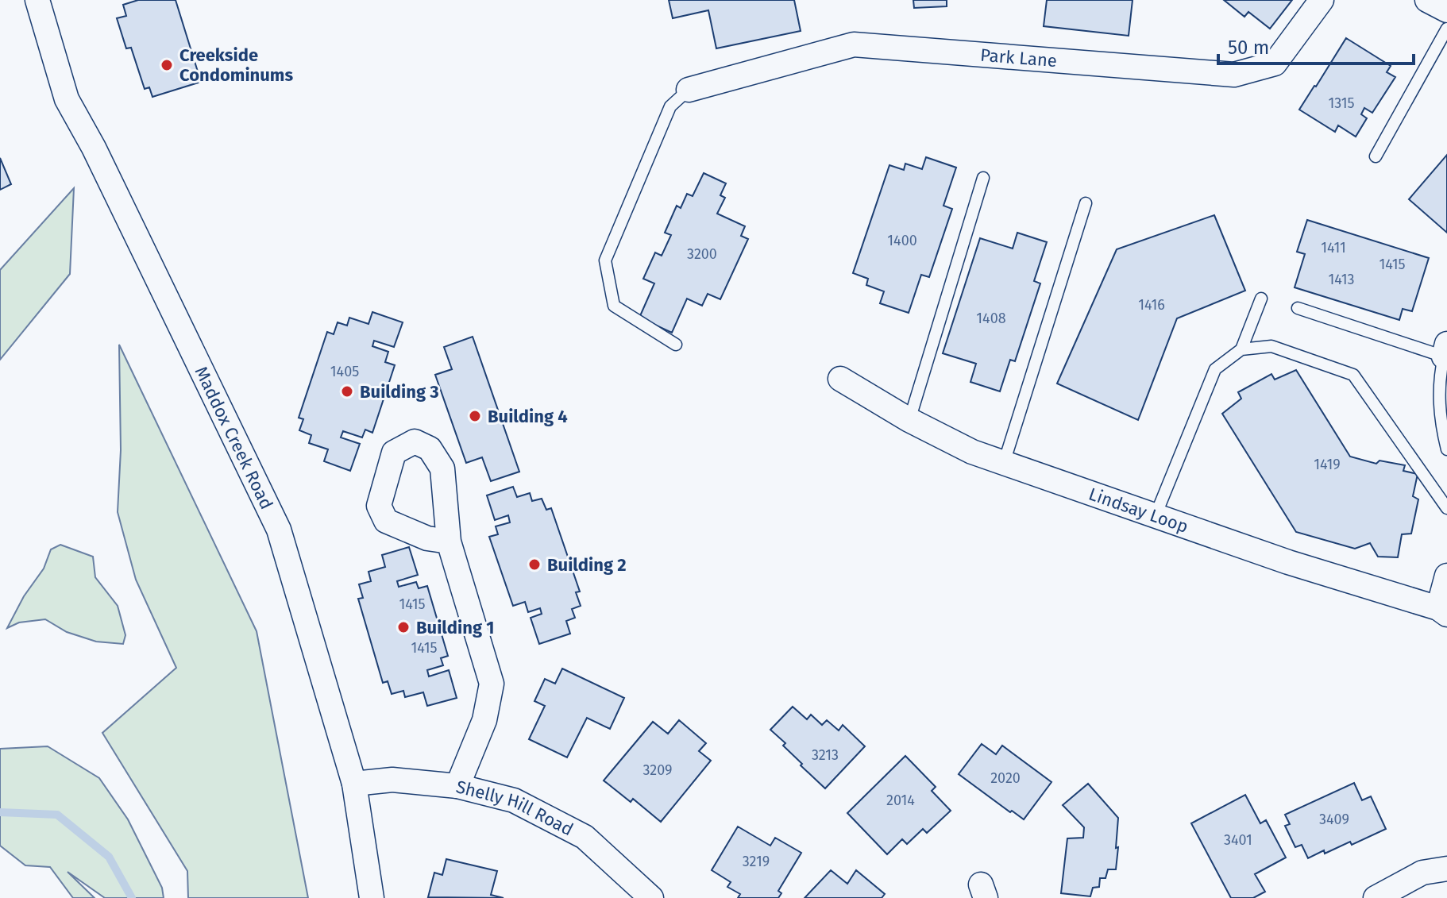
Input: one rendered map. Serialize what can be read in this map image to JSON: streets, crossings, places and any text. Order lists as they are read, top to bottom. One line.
{"streets":{"street":["Park Lane","Maddox Creek Road","Lindsay Loop","Shelly Hill Road"]},"crossings":[["Maddox Creek Road","Shelly Hill Road"]],"places":["Creekside Condominums","Building 3","Building 4","Building 2","Building 1"],"house_numbers":["1315","1400","1411","3200","1415","1413","1416","1408","1405","1419","1415","1415","3213","3209","2020","2014","3409","3401","3219"],"scale_bar":"50 m"}
